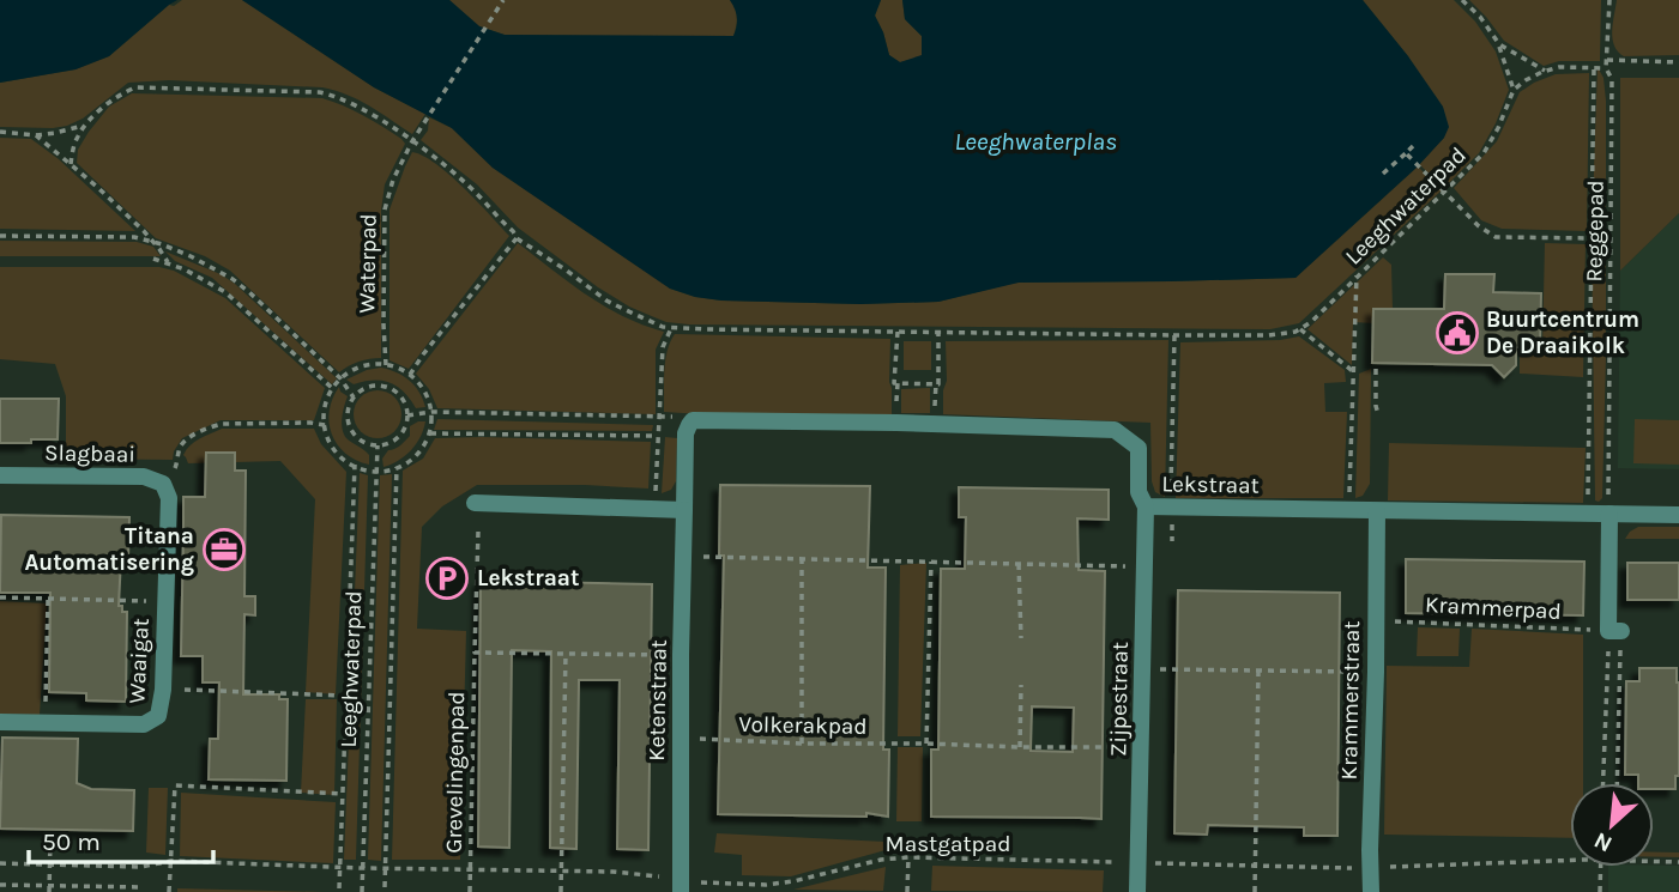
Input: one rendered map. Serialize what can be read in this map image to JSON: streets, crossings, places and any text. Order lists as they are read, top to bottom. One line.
{"streets":{"street":["Slagbaai","Lekstraat","Waaigat","Zijpestraat","Ketenstraat","Krammerstraat"],"path":["Leeghwaterpad","Reggepad","Waterpad","Krammerpad","Volkerakpad","Grevelingenpad","Mastgatpad"]},"crossings":[["Leeghwaterpad","Mastgatpad"],["Reggepad","Lekstraat"],["Slagbaai","Waaigat"],["Lekstraat","Zijpestraat"],["Lekstraat","Krammerstraat"],["Krammerpad","Krammerstraat"],["Zijpestraat","Volkerakpad"],["Zijpestraat","Mastgatpad"],["Ketenstraat","Volkerakpad"],["Ketenstraat","Mastgatpad"],["Krammerstraat","Mastgatpad"],["Grevelingenpad","Mastgatpad"]],"water":["Leeghwaterplas"],"places":{"public building":["Buurtcentrum De Draaikolk"],"office":["Titana Automatisering"],"parking":["Lekstraat"]},"scale_bar":"50 m","north":"bottom left"}
